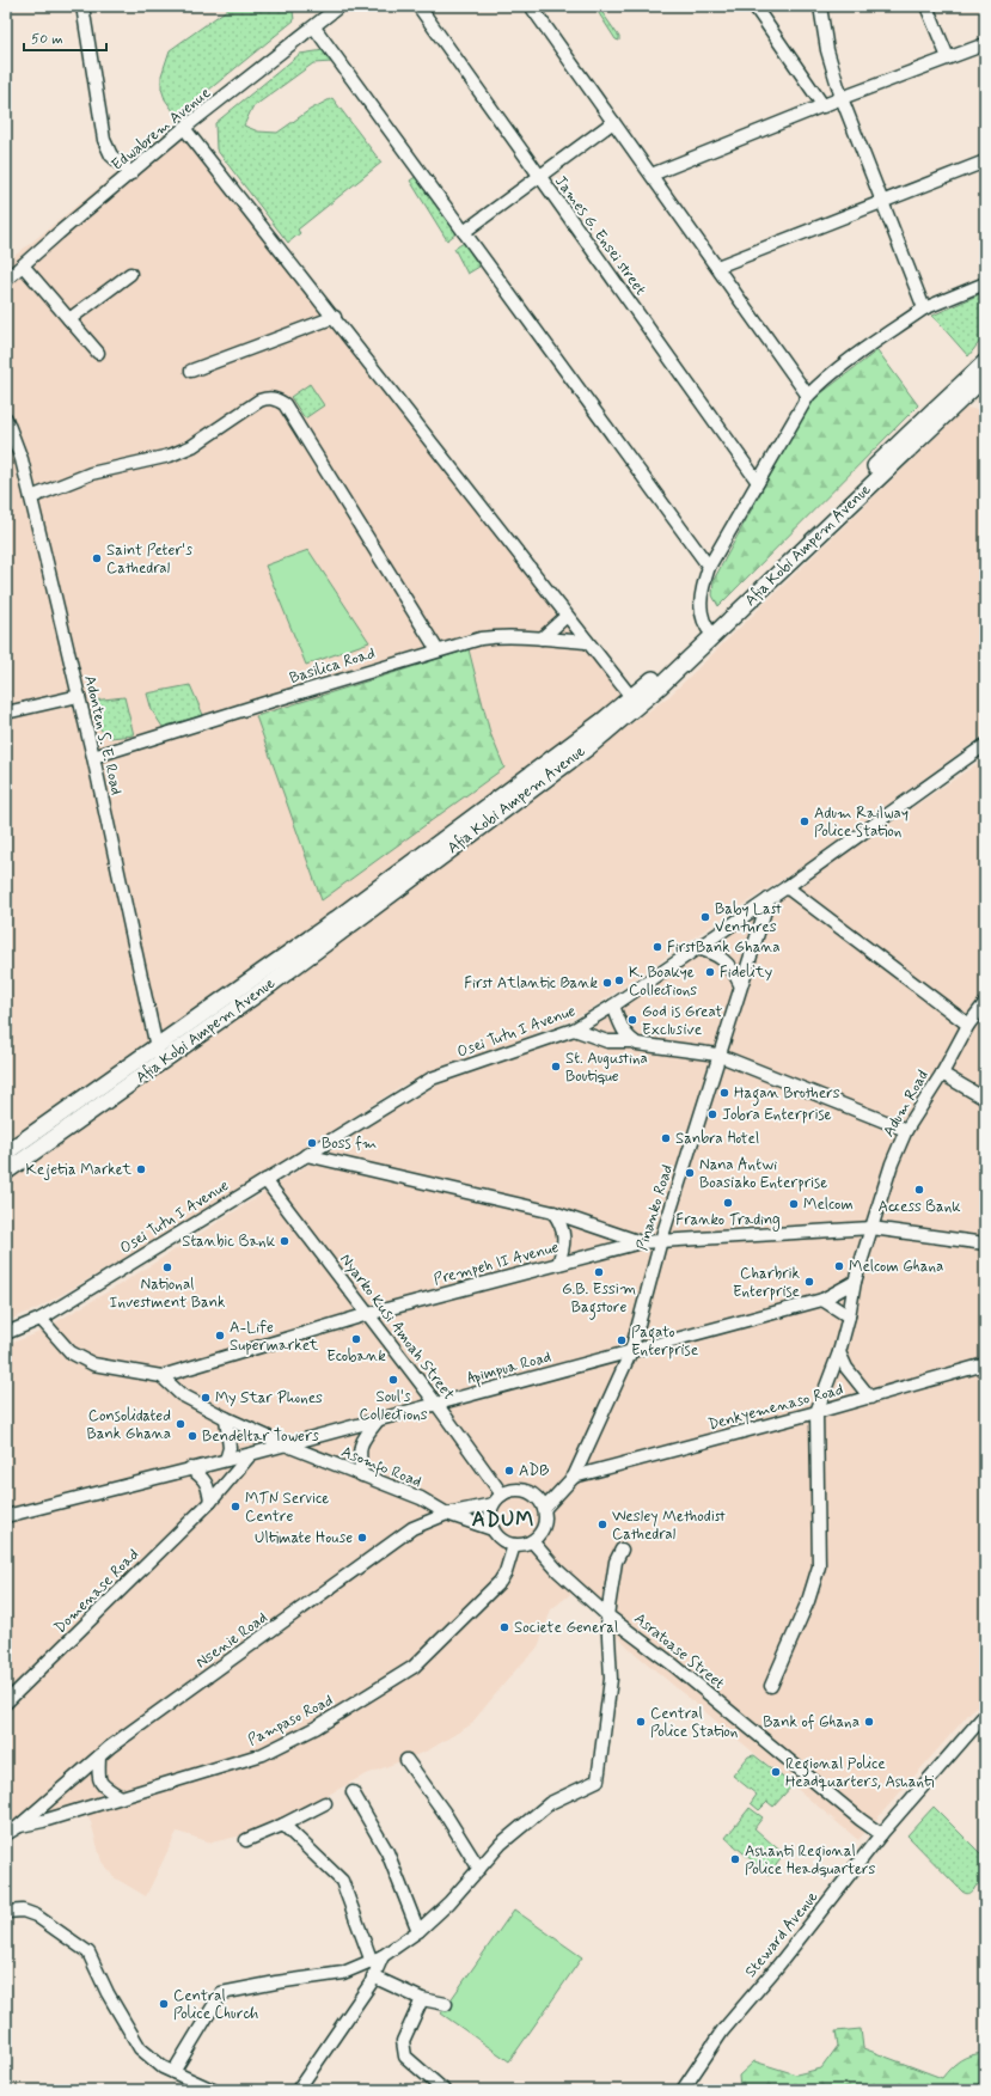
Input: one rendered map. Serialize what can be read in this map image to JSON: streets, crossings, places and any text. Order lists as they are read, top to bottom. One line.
{"streets":{"main road":["Afia Kobi Ampem Avenue"],"street":["Edwabrem Avenue","James G. Ensei street","Basilica Road","Adonten S. E. Road","Osei Tutu I Avenue","Adum Road","Pinanko Road","Prempeh II Avenue","Nyarko Kusi Amoah Street","Apimpua Road","Denkyemenaso Road","Asomfo Road","Domenase Road","Nsenie Road","Asratoase Street","Pampaso Road","Steward Avenue"]},"crossings":[["Afia Kobi Ampem Avenue","Adonten S. E. Road"],["Basilica Road","Adonten S. E. Road"],["Osei Tutu I Avenue","Pinanko Road"],["Osei Tutu I Avenue","Prempeh II Avenue"],["Osei Tutu I Avenue","Nyarko Kusi Amoah Street"],["Adum Road","Prempeh II Avenue"],["Adum Road","Apimpua Road"],["Adum Road","Denkyemenaso Road"],["Pinanko Road","Prempeh II Avenue"],["Pinanko Road","Nyarko Kusi Amoah Street"],["Pinanko Road","Apimpua Road"],["Pinanko Road","Denkyemenaso Road"],["Pinanko Road","Asratoase Street"],["Pinanko Road","Pampaso Road"],["Prempeh II Avenue","Nyarko Kusi Amoah Street"],["Prempeh II Avenue","Asomfo Road"],["Nyarko Kusi Amoah Street","Apimpua Road"],["Nyarko Kusi Amoah Street","Asratoase Street"],["Nyarko Kusi Amoah Street","Pampaso Road"],["Apimpua Road","Asomfo Road"],["Apimpua Road","Domenase Road"],["Asomfo Road","Nsenie Road"],["Nsenie Road","Pampaso Road"],["Asratoase Street","Pampaso Road"],["Asratoase Street","Steward Avenue"]],"districts":["ADUM"],"places":["Saint Peter's Cathedral","Adum Railway Police Station","Baby Last Ventures","FirstBank Ghana","Fidelity","K. Boakye Collections","First Atlantic Bank","God is Great Exclusive","St. Augustina Boutique","Hagan Brothers","Jobra Enterprise","Sanbra Hotel","Boss fm","Kejetia Market","Nana Antwi Boasiako Enterprise","Access Bank","Franko Trading","Melcom","Stanbic Bank","Melcom Ghana","National Investment Bank","G.B. Essim Bagstore","Charbrik Enterprise","A-Life Supermarket","Ecobank","Pagato Enterprise","Soul's Collections","My Star Phones","Consolidated Bank Ghana","Bendeltar Towers","ADB","MTN Service Centre","Wesley Methodist Cathedral","Ultimate House","Societe General","Central Police Station","Bank of Ghana","Regional Police Headquarters, Ashanti","Ashanti Regional Police Headquarters","Central Police Church"],"scale_bar":"50 m"}
